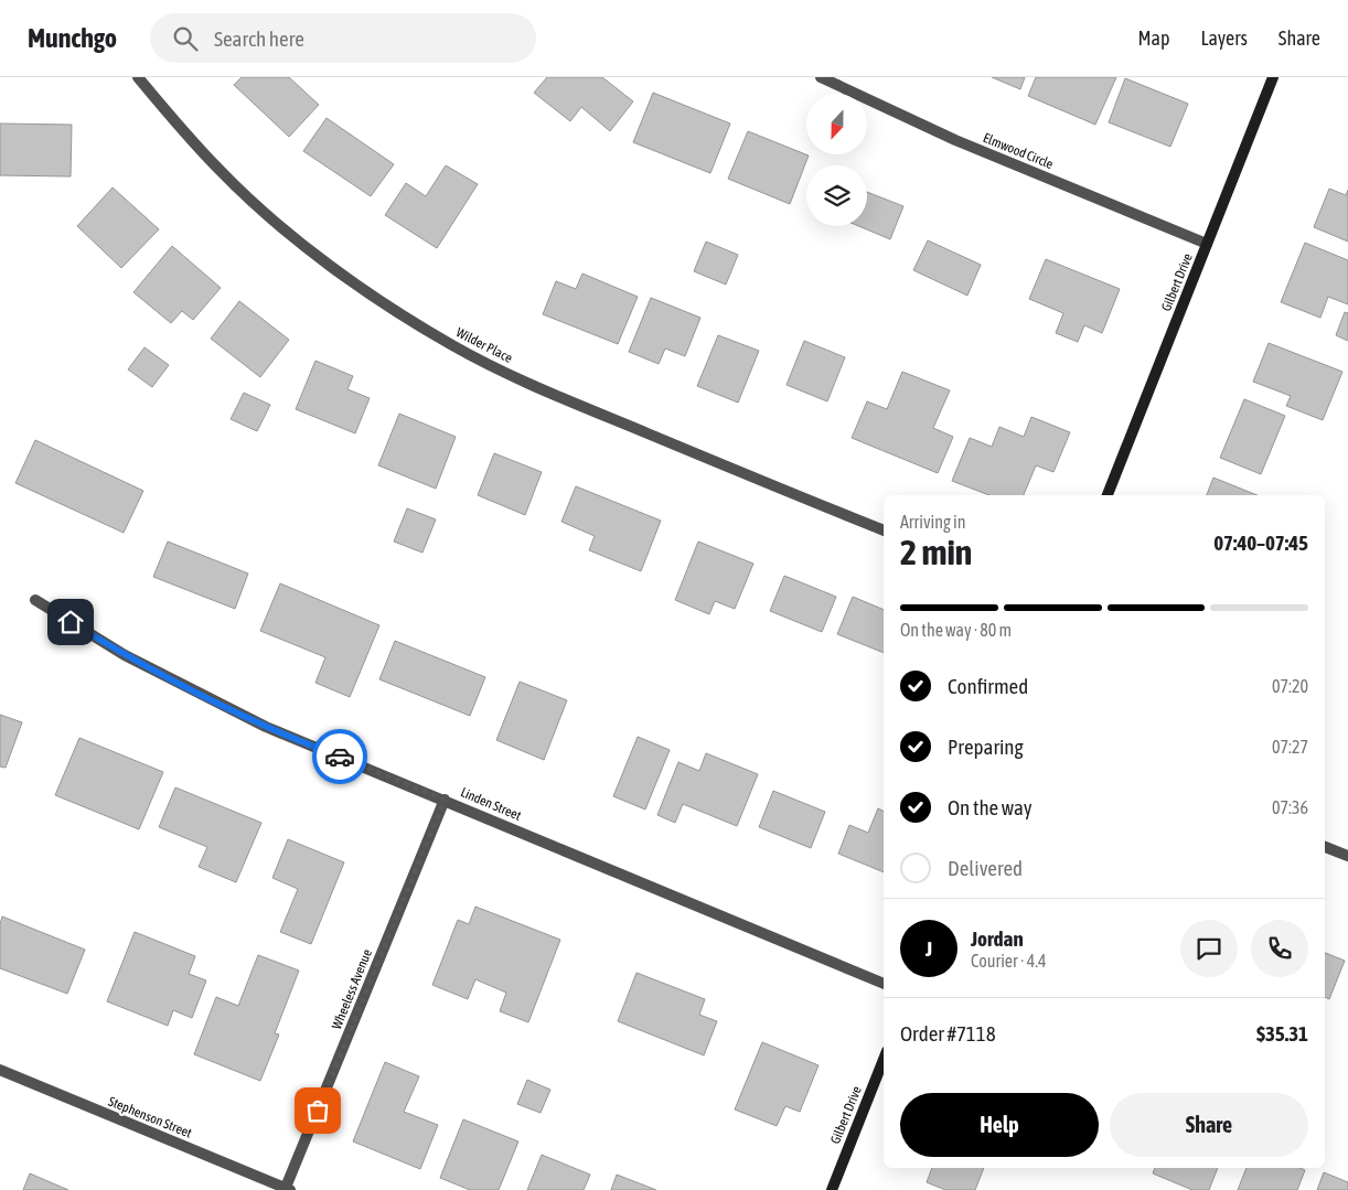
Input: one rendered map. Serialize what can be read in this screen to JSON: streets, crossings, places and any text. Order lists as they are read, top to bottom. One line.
{"streets":{"street":["Elmwood Circle","Gilbert Drive","Wilder Place","Linden Street","Wheeless Avenue","Stephenson Street"]},"crossings":[["Elmwood Circle","Gilbert Drive"],["Linden Street","Wheeless Avenue"],["Wheeless Avenue","Stephenson Street"]],"north":"bottom","page":{"header":"Munchgo","search":"Search here","nav":["Map","Layers","Share"],"heading":["2 min","Arriving in","07:40–07:45"],"panel":["Jordan","Courier · 4.4","Order #7118","$35.31"],"bar":"On the way · 80 m","list":[["Confirmed","07:20"],["Preparing","07:27"],["On the way","07:36"],"Delivered"],"round":"J","buttons":["Help","Share"]}}
